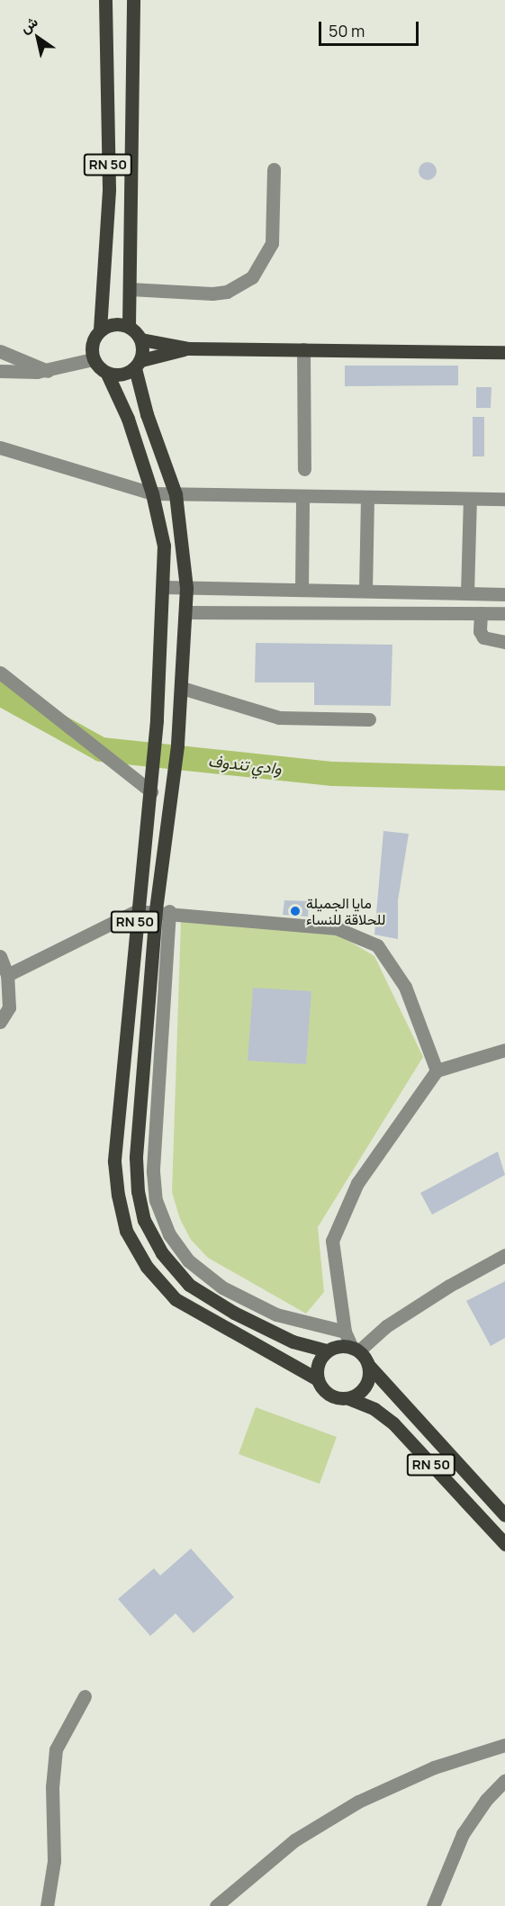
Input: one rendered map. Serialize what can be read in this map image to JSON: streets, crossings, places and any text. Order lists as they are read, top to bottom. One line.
{"streets":{"main road":["RN 50"]},"water":["وادي تندوف"],"places":["مايا الجميلة للحلاقة للنساء"],"scale_bar":"50 m","north":"top left"}
